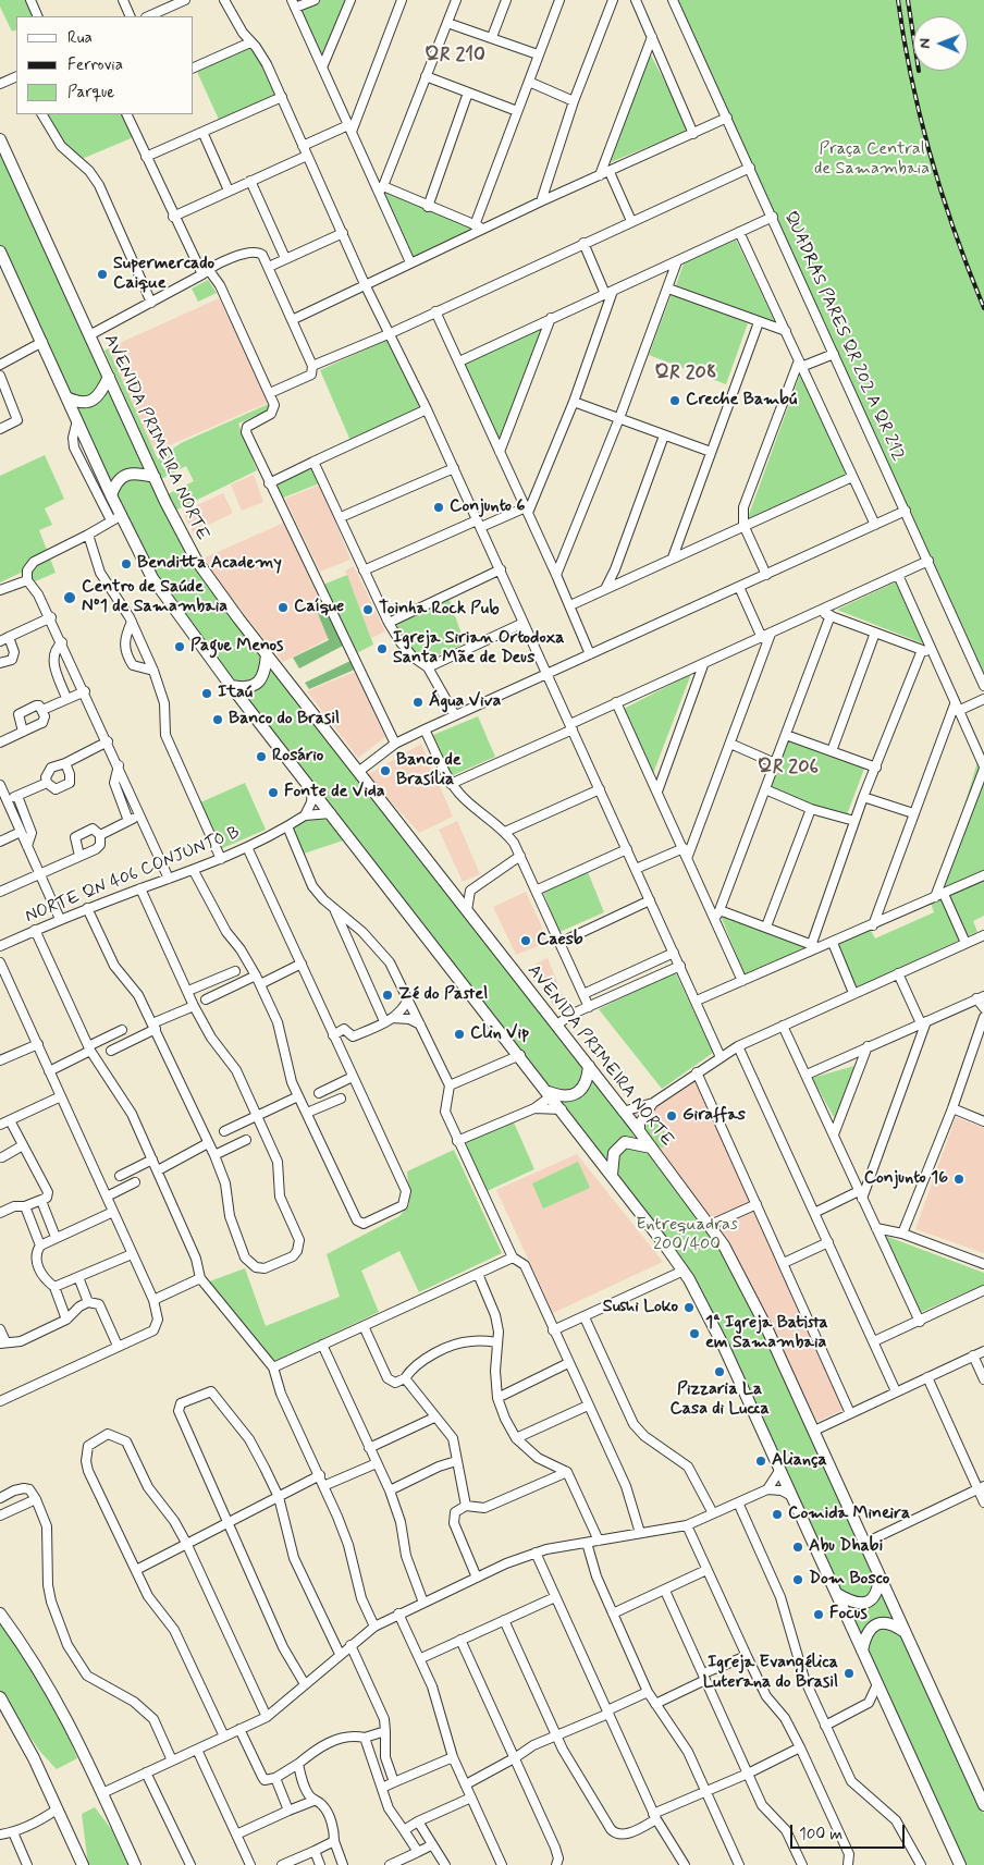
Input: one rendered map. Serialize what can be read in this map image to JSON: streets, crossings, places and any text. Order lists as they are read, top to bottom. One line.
{"streets":{"main road":["AVENIDA PRIMEIRA NORTE"],"street":["QUADRAS PARES QR 202 A QR 212","NORTE QN 406 CONJUNTO B"]},"districts":["QR 210","QR 208","QR 206"],"parks":["Praça Central de Samambaia","Entrequadras 200/400"],"places":["Supermercado Caique","Creche Bambú","Conjunto 6","Benditta Academy","Centro de Saúde Nº1 de Samambaia","Caíque","Toinha Rock Pub","Pague Menos","Igreja Sirian Ortodoxa Santa Mãe de Deus","Itaú","Água Viva","Banco do Brasil","Rosário","Banco de Brasília","Fonte de Vida","Caesb","Zé do Pastel","Clin Vip","Giraffas","Conjunto 16","Sushi Loko","1ª Igreja Batista em Samambaia","Pizzaria La Casa di Lucca","Aliança","Comida Mineira","Abu Dhabi","Dom Bosco","Focus","Igreja Evangélica Luterana do Brasil"],"legend":["Rua","Ferrovia","Parque"],"scale_bar":"100 m","north":"left"}
